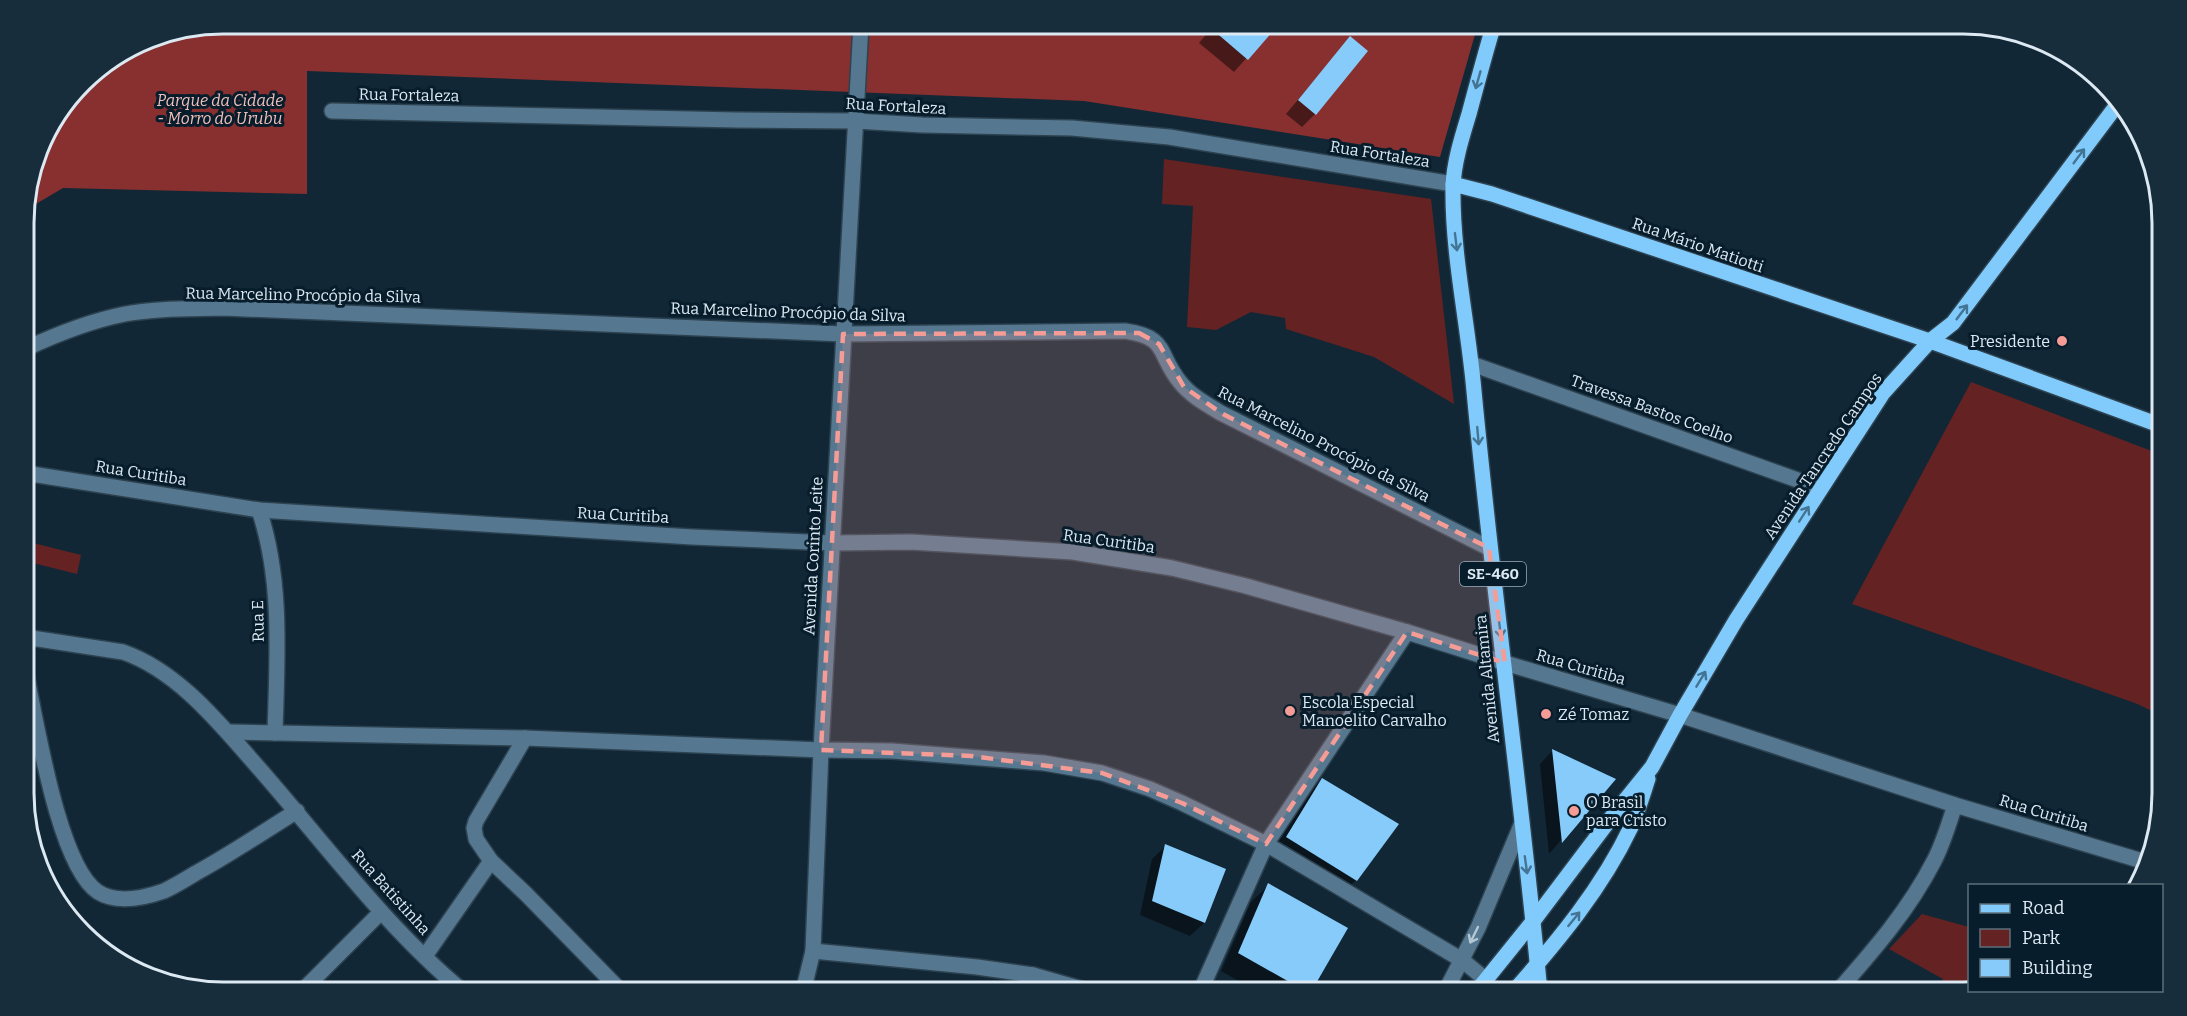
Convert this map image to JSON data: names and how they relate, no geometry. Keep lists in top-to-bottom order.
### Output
{
  "streets": {
    "main road": [
      "Rua Mário Matiotti",
      "Avenida Tancredo Campos",
      "SE-460",
      "Avenida Altamira"
    ],
    "street": [
      "Rua Fortaleza",
      "Rua Marcelino Procópio da Silva",
      "Travessa Bastos Coelho",
      "Rua Curitiba",
      "Avenida Corinto Leite",
      "Rua E",
      "Rua Batistinha"
    ]
  },
  "crossings": [
    ["Rua Fortaleza", "Rua Mário Matiotti"],
    ["Rua Fortaleza", "Avenida Corinto Leite"],
    ["Rua Fortaleza", "SE-460"],
    ["Rua Fortaleza", "Avenida Altamira"],
    ["Rua Mário Matiotti", "Avenida Tancredo Campos"],
    ["Rua Mário Matiotti", "SE-460"],
    ["Rua Mário Matiotti", "Avenida Altamira"],
    ["Rua Marcelino Procópio da Silva", "Avenida Corinto Leite"],
    ["Rua Marcelino Procópio da Silva", "Avenida Altamira"],
    ["Travessa Bastos Coelho", "Avenida Tancredo Campos"],
    ["Travessa Bastos Coelho", "Avenida Altamira"],
    ["Avenida Tancredo Campos", "Rua Curitiba"],
    ["Avenida Tancredo Campos", "Avenida Altamira"],
    ["Rua Curitiba", "Avenida Corinto Leite"],
    ["Rua Curitiba", "Rua E"],
    ["Rua Curitiba", "Avenida Altamira"],
    ["SE-460", "Avenida Altamira"]
  ],
  "one_way": ["Avenida Tancredo Campos", "Avenida Altamira"],
  "parks": ["Parque da Cidade - Morro do Urubu"],
  "places": [
    "Presidente",
    "Escola Especial Manoelito Carvalho",
    "Zé Tomaz",
    "O Brasil para Cristo"
  ],
  "legend": ["Road", "Park", "Building"]
}
